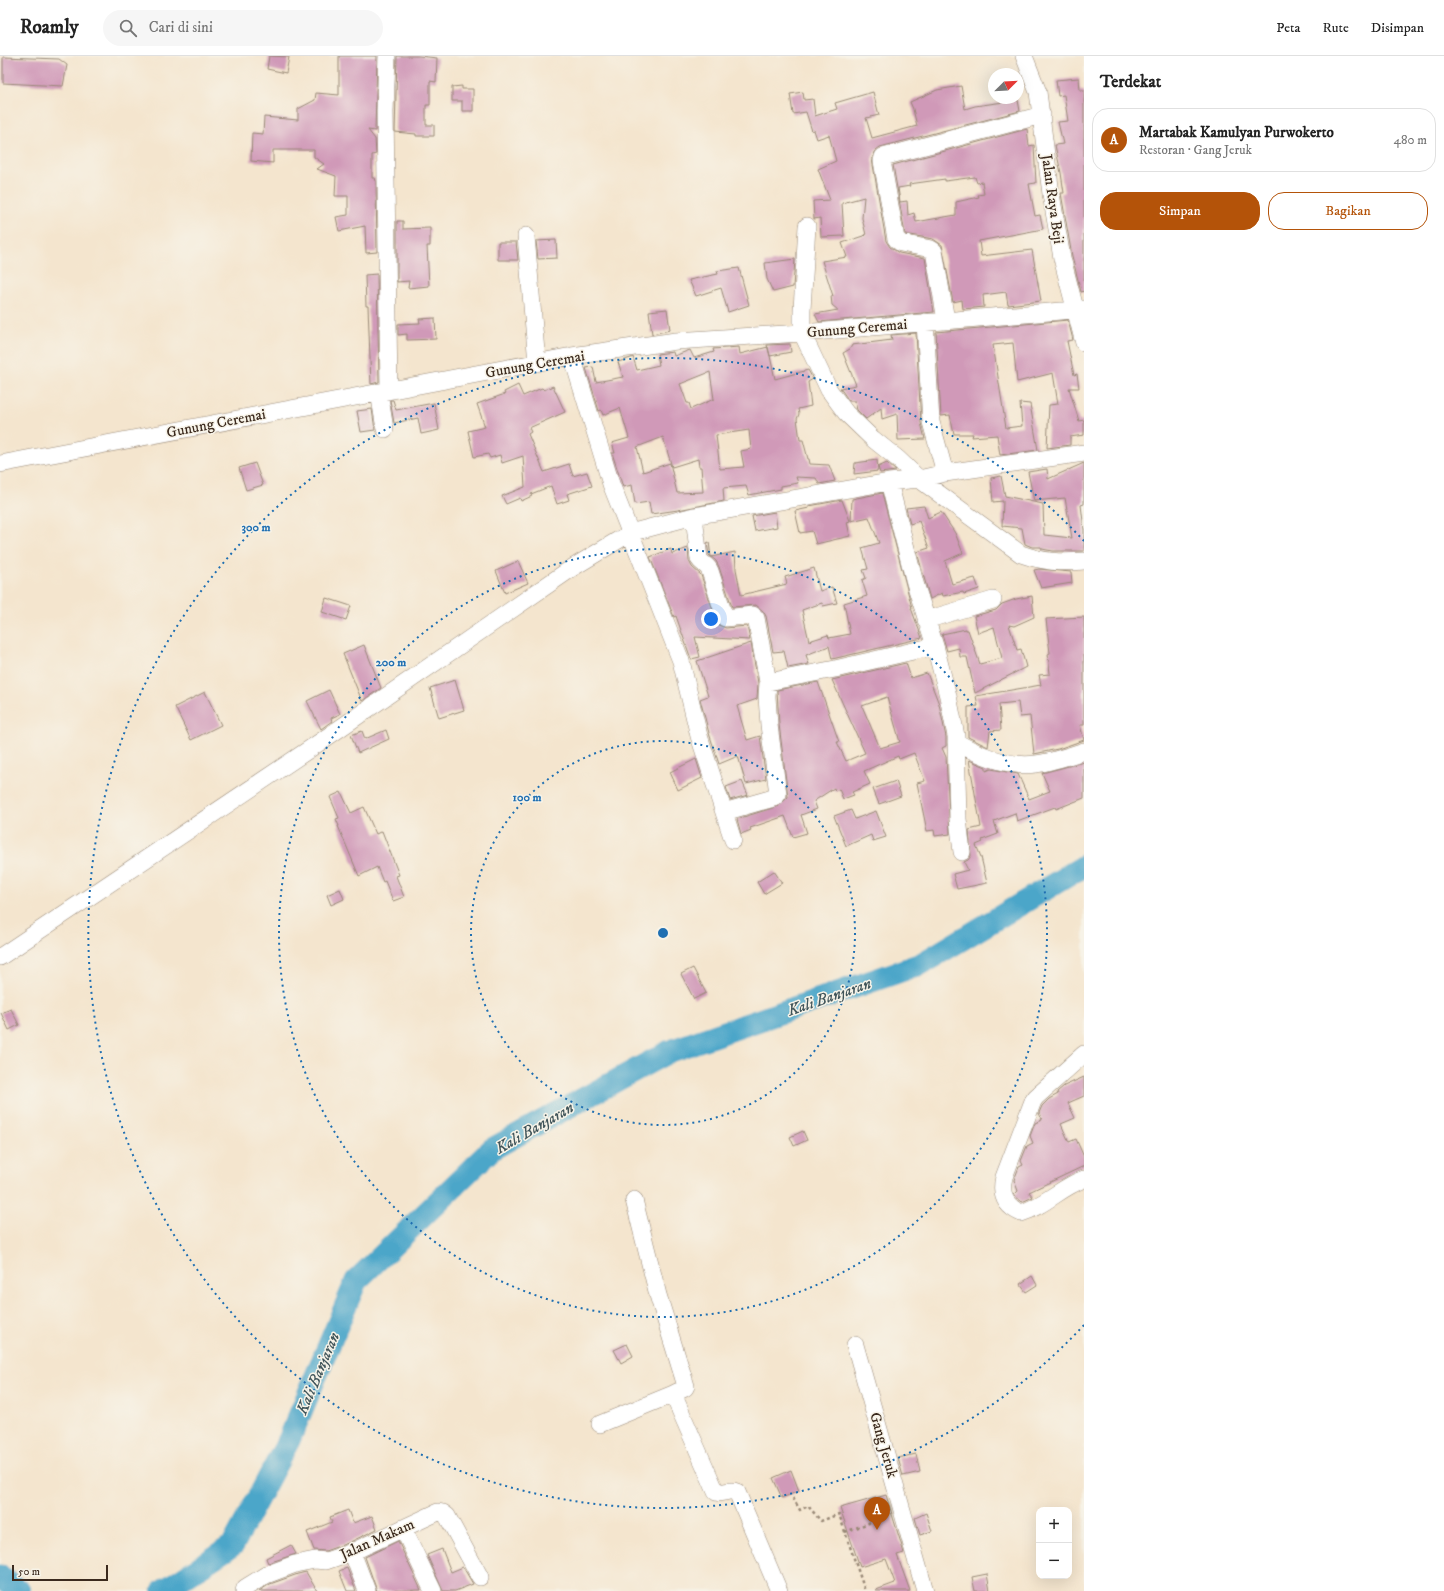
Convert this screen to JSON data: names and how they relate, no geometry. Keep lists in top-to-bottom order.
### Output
{
  "streets": {
    "street": [
      "Jalan Raya Beji",
      "Gunung Ceremai",
      "Gang Jeruk",
      "Jalan Makam"
    ]
  },
  "crossings": [
    ["Jalan Raya Beji", "Gunung Ceremai"]
  ],
  "water": ["Kali Banjaran"],
  "scale_bar": "50 m",
  "north": "top right",
  "page": {
    "header": "Roamly",
    "search": "Cari di sini",
    "nav": ["Peta", "Rute", "Disimpan"],
    "heading": "Terdekat",
    "list": [
      {
        "mark": "A",
        "name": "Martabak Kamulyan Purwokerto",
        "note": "Restoran · Gang Jeruk",
        "value": "480 m"
      }
    ],
    "buttons": ["Simpan", "Bagikan"],
    "pins": "A",
    "map_buttons": ["+", "−"],
    "scale": "50 m"
  },
  "rings": ["300 m", "200 m", "100 m"]
}
